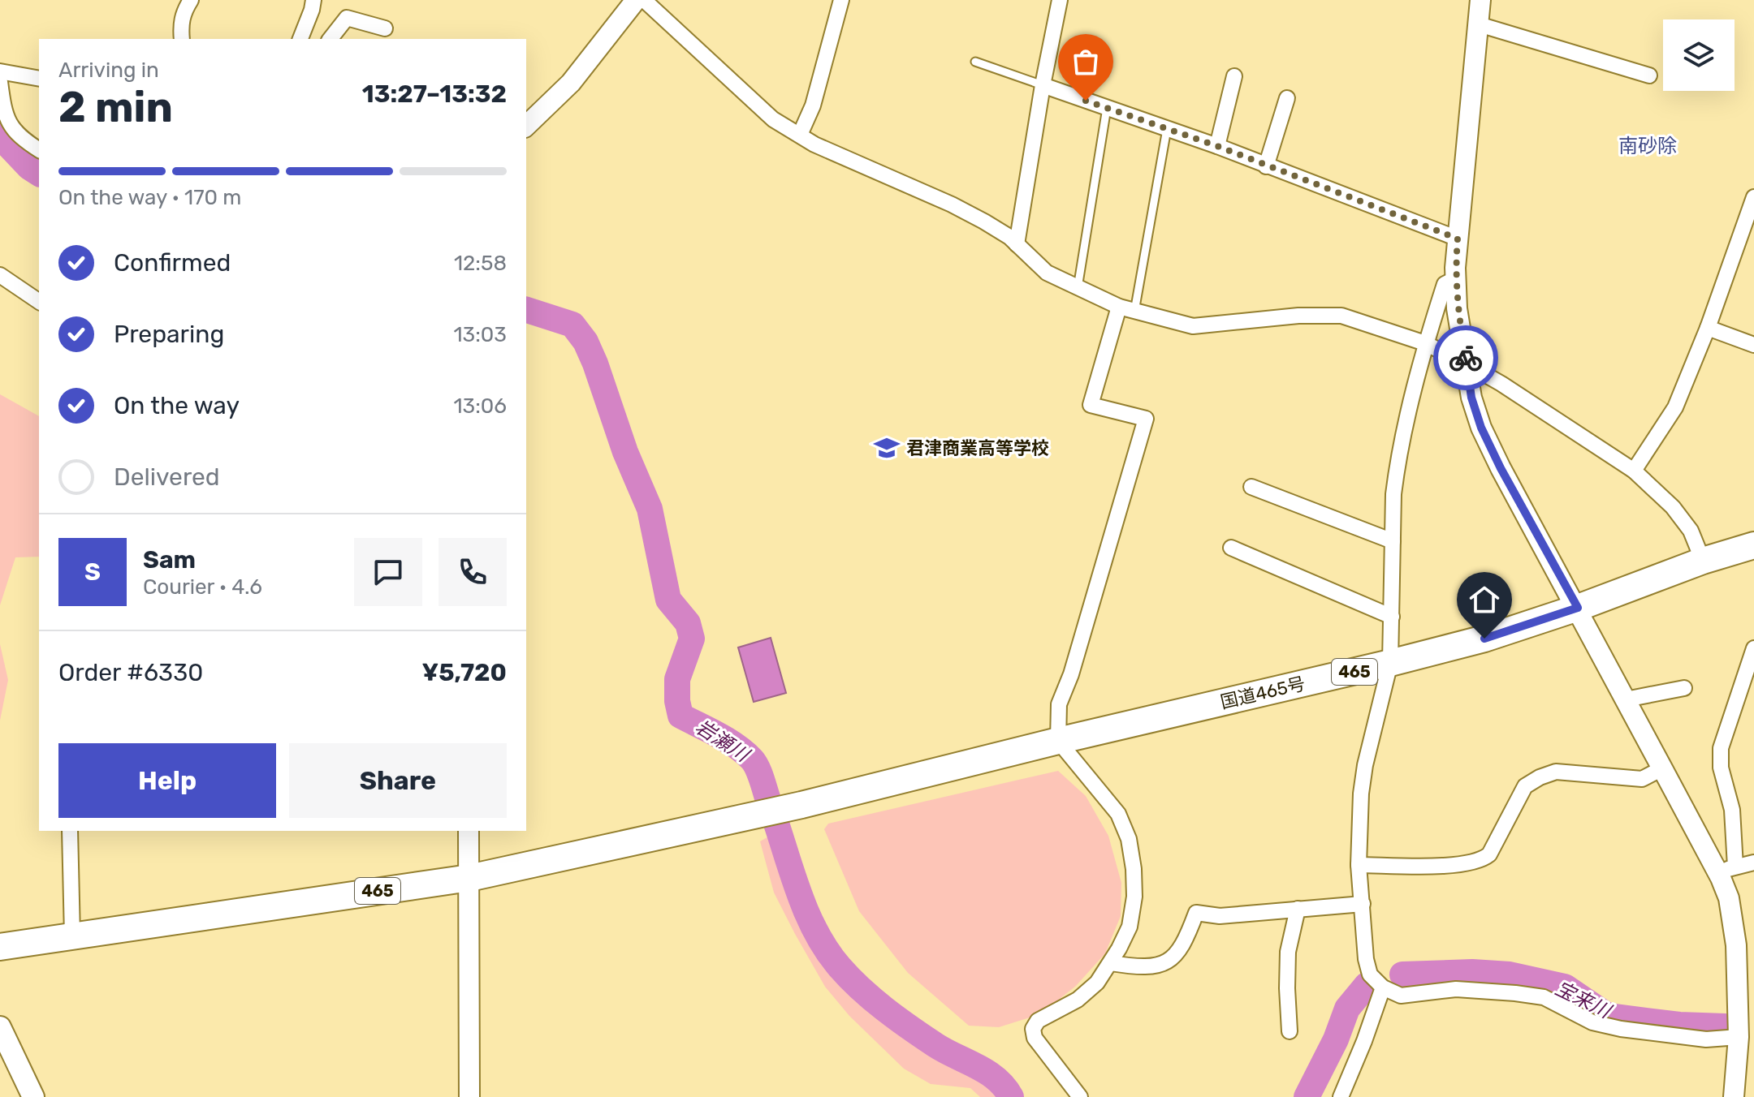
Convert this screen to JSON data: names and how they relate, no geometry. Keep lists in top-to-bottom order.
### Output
{
  "streets": {
    "highway": ["465", "国道465号"]
  },
  "crossings": [
    ["465", "国道465号"]
  ],
  "districts": ["南砂除"],
  "water": ["岩瀬川", "宝来川"],
  "places": {
    "school or university": ["君津商業高等学校"]
  },
  "page": {
    "heading": ["2 min", "Arriving in", "13:27–13:32"],
    "panel": [
      "Sam",
      "Courier · 4.6",
      "Order #6330",
      "¥5,720"
    ],
    "bar": "On the way · 170 m",
    "list": [
      ["Confirmed", "12:58"],
      ["Preparing", "13:03"],
      ["On the way", "13:06"],
      "Delivered"
    ],
    "round": "S",
    "buttons": ["Help", "Share"]
  }
}
